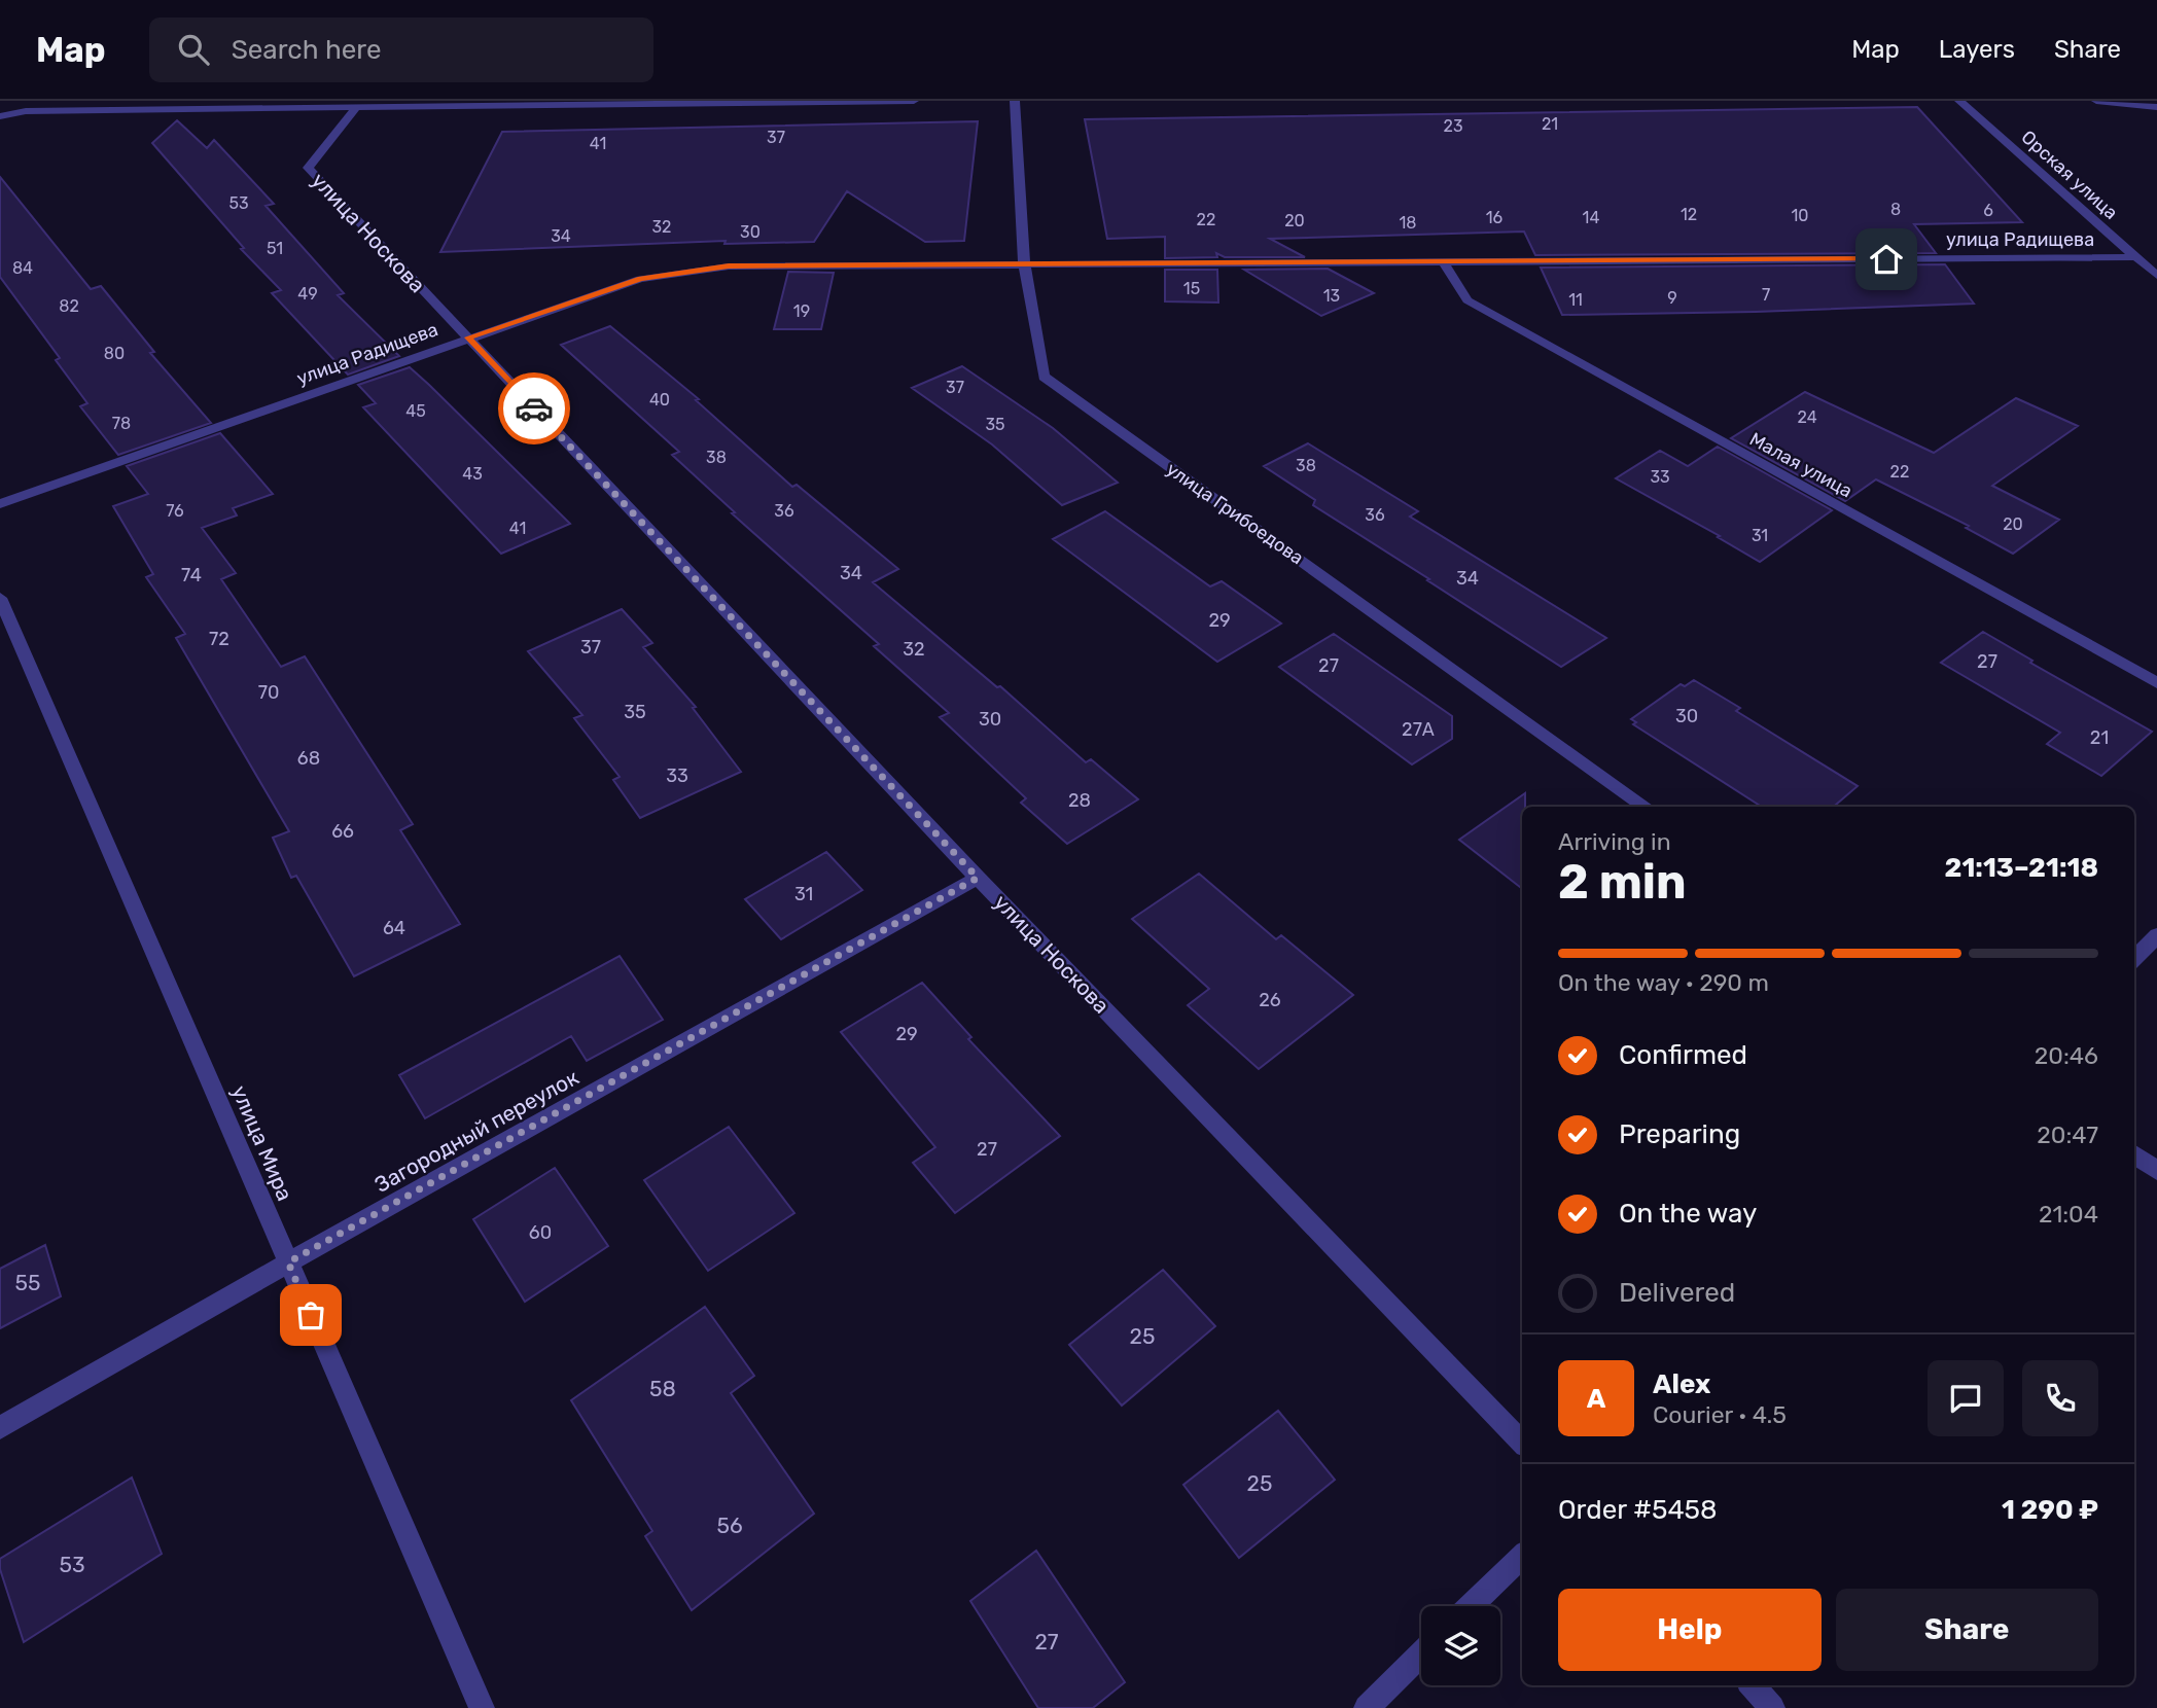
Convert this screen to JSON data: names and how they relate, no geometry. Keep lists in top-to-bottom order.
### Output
{
  "streets": {
    "street": [
      "Орская улица",
      "улица Носкова",
      "улица Радищева",
      "Малая улица",
      "улица Грибоедова",
      "Загородный переулок",
      "улица Мира"
    ]
  },
  "crossings": [
    ["Орская улица", "улица Радищева"],
    ["улица Носкова", "улица Радищева"],
    ["улица Носкова", "Загородный переулок"],
    ["улица Радищева", "Малая улица"],
    ["улица Радищева", "улица Грибоедова"],
    ["Загородный переулок", "улица Мира"]
  ],
  "house_numbers": [
    "21",
    "23",
    "37",
    "41",
    "53",
    "8",
    "6",
    "12",
    "10",
    "16",
    "14",
    "22",
    "20",
    "18",
    "32",
    "30",
    "34",
    "51",
    "84",
    "15",
    "49",
    "7",
    "13",
    "9",
    "11",
    "82",
    "19",
    "80",
    "37",
    "40",
    "45",
    "24",
    "78",
    "35",
    "38",
    "38",
    "22",
    "43",
    "33",
    "76",
    "36",
    "36",
    "20",
    "41",
    "31",
    "34",
    "74",
    "34",
    "29",
    "72",
    "37",
    "32",
    "27",
    "27",
    "70",
    "35",
    "30",
    "30",
    "27А",
    "21",
    "68",
    "33",
    "28",
    "66",
    "31",
    "64",
    "26",
    "29",
    "27",
    "60",
    "55",
    "25",
    "58",
    "25",
    "56",
    "53",
    "27"
  ],
  "page": {
    "header": "Map",
    "search": "Search here",
    "nav": ["Map", "Layers", "Share"],
    "heading": ["2 min", "Arriving in", "21:13–21:18"],
    "panel": [
      "Alex",
      "Courier · 4.5",
      "Order #5458",
      "1 290 ₽"
    ],
    "bar": "On the way · 290 m",
    "list": [
      ["Confirmed", "20:46"],
      ["Preparing", "20:47"],
      ["On the way", "21:04"],
      "Delivered"
    ],
    "round": "A",
    "buttons": ["Help", "Share"]
  }
}
